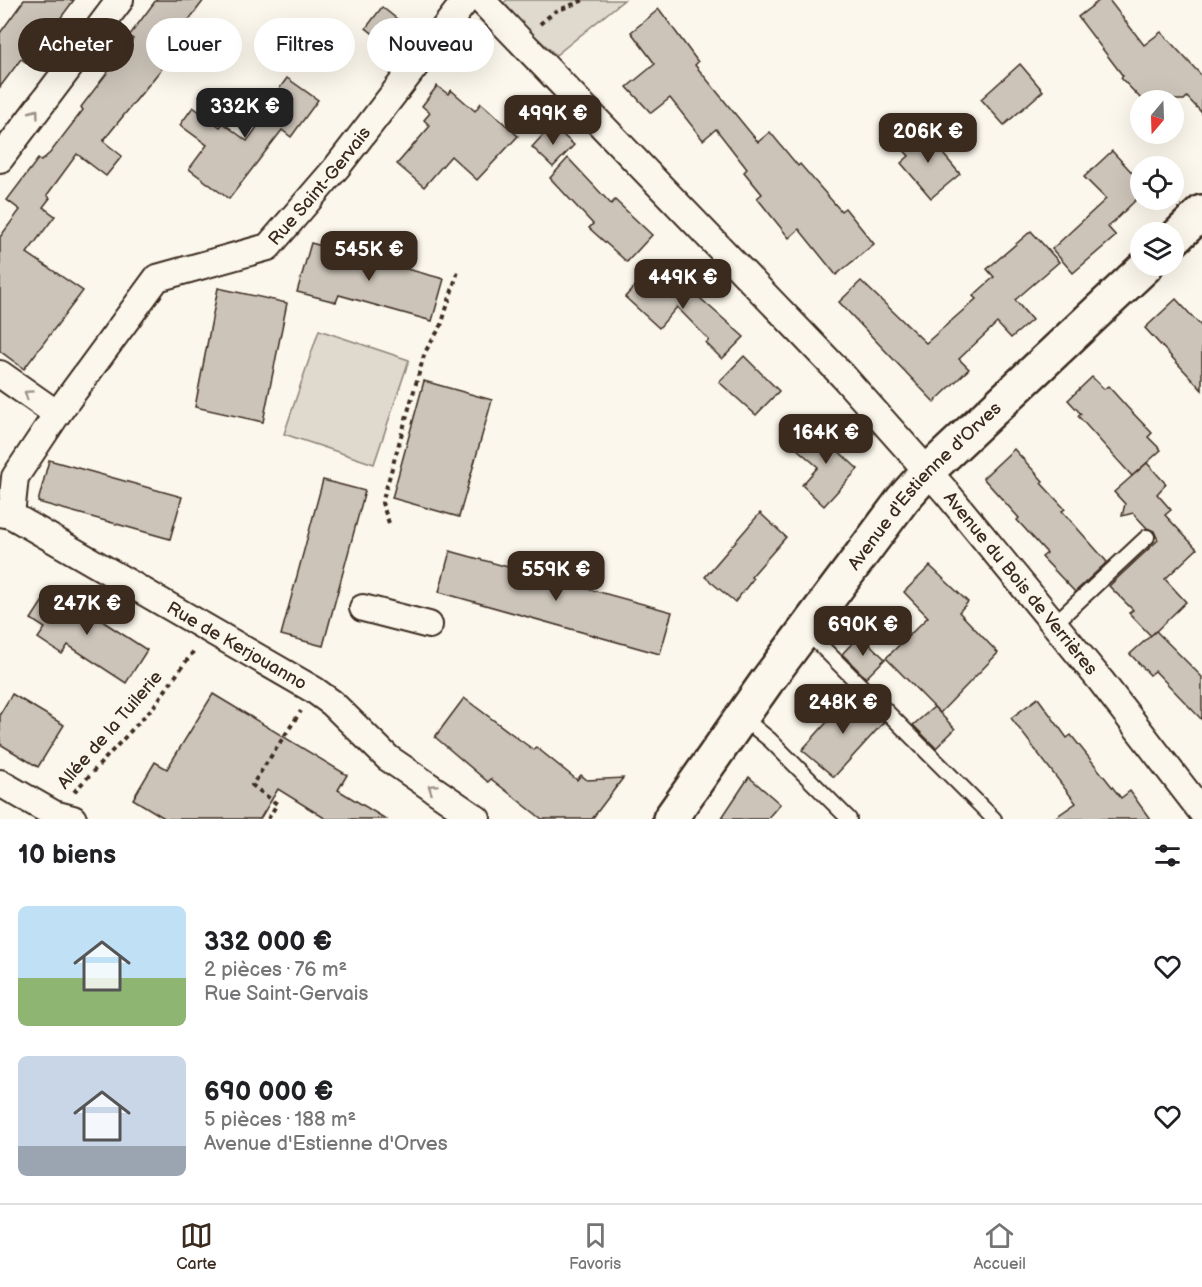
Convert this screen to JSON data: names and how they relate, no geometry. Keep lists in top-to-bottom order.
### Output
{
  "streets": {
    "main road": ["Avenue d'Estienne d'Orves"],
    "street": ["Rue Saint-Gervais", "Avenue du Bois de Verrières", "Rue de Kerjouanno"],
    "path": ["Allée de la Tuilerie"]
  },
  "crossings": [
    ["Rue Saint-Gervais", "Rue de Kerjouanno"],
    ["Avenue d'Estienne d'Orves", "Avenue du Bois de Verrières"],
    ["Rue de Kerjouanno", "Allée de la Tuilerie"]
  ],
  "one_way": ["Rue de Kerjouanno"],
  "north": "bottom",
  "page": {
    "chip": [
      "Acheter",
      "Louer",
      "Filtres",
      "Nouveau"
    ],
    "price": [
      "332K €",
      "499K €",
      "206K €",
      "545K €",
      "449K €",
      "164K €",
      "559K €",
      "247K €",
      "690K €",
      "248K €"
    ],
    "heading": "10 biens",
    "list": [
      {
        "name": "332 000 €",
        "note": "2 pièces · 76 m² · Rue Saint-Gervais"
      },
      {
        "name": "690 000 €",
        "note": "5 pièces · 188 m² · Avenue d'Estienne d'Orves"
      }
    ],
    "tabs": ["Carte", "Favoris", "Accueil"]
  }
}
